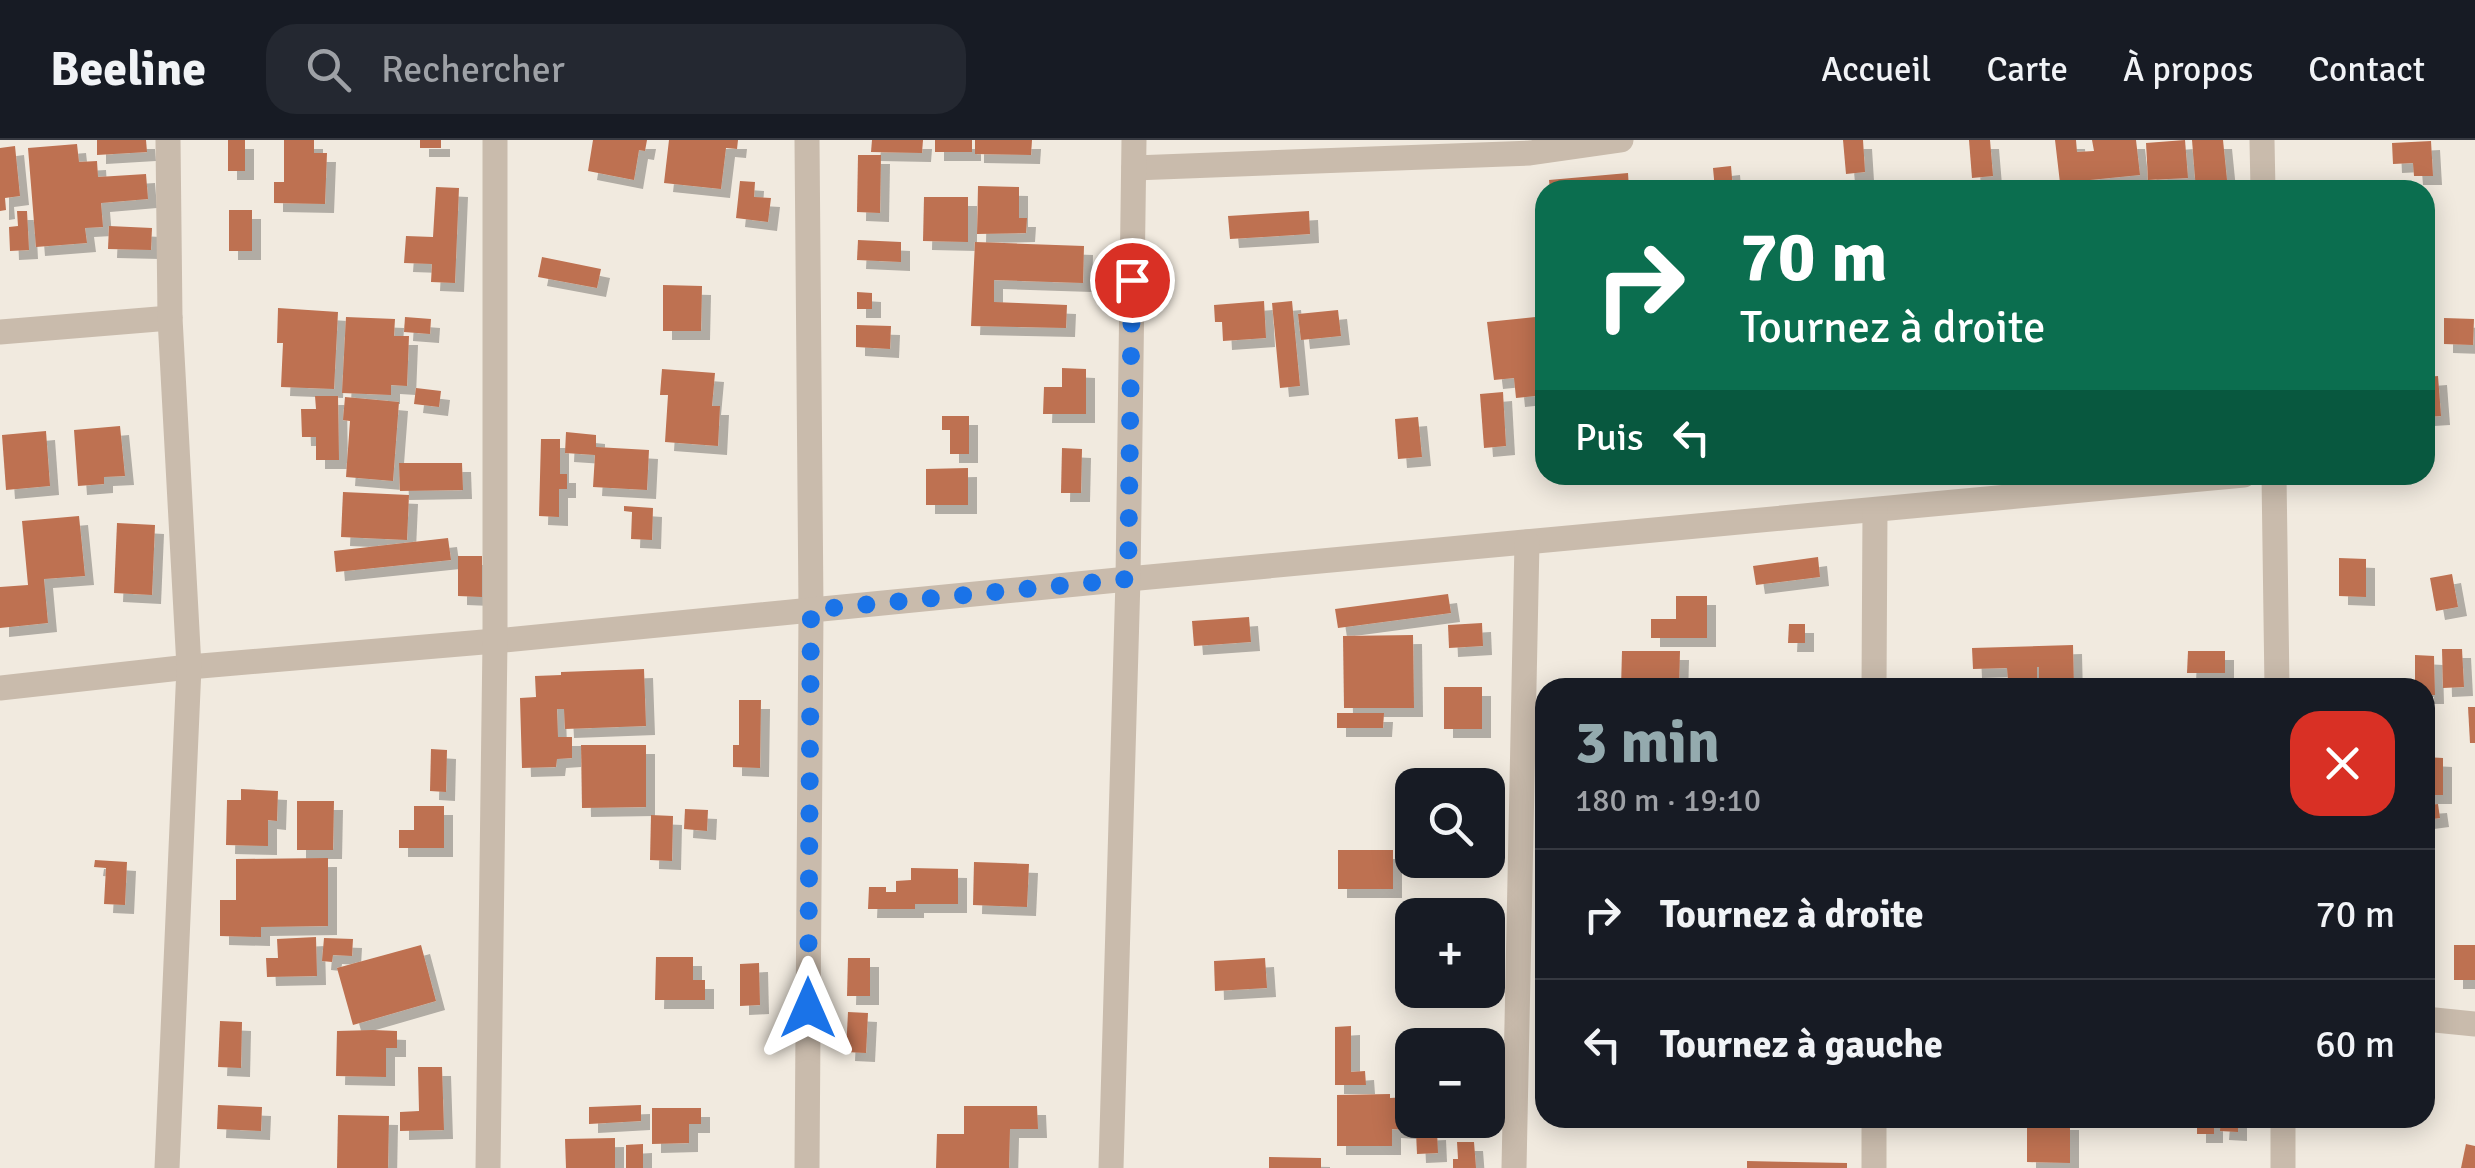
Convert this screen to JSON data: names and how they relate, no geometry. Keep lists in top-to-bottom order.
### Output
{
  "page": {
    "header": "Beeline",
    "search": "Rechercher",
    "nav": [
      "Accueil",
      "Carte",
      "À propos",
      "Contact"
    ],
    "turn": ["70 m", "Tournez à droite"],
    "then": "Puis",
    "heading": ["3 min", "180 m · 19:10"],
    "map_buttons": ["+", "−"],
    "list": [
      {
        "name": "Tournez à droite",
        "value": "70 m"
      },
      {
        "name": "Tournez à gauche",
        "value": "60 m"
      }
    ]
  }
}
